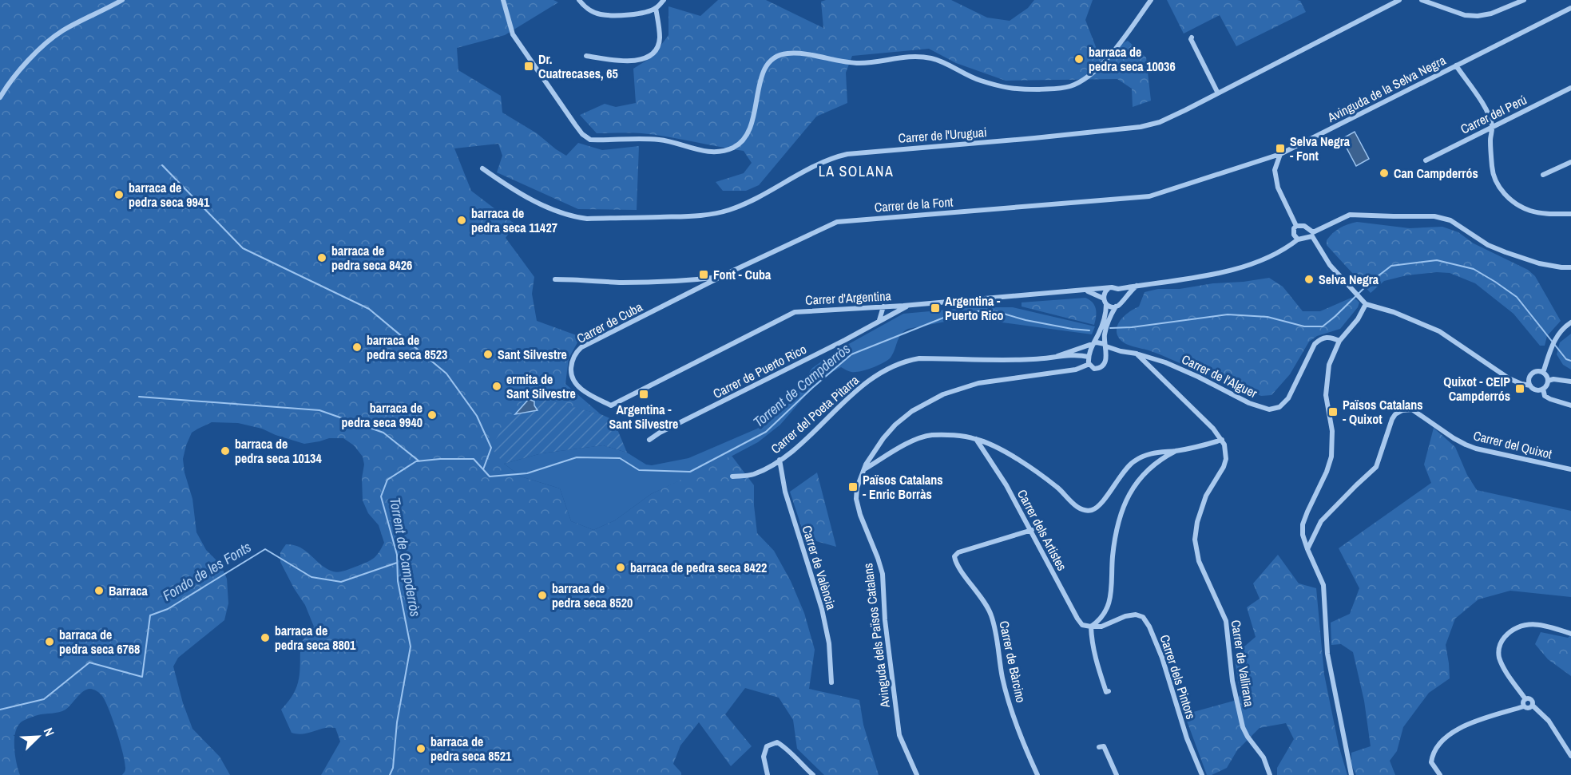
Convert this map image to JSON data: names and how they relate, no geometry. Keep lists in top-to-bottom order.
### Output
{
  "streets": {
    "street": [
      "Avinguda de la Selva Negra",
      "Carrer del Perú",
      "Carrer de l'Uruguai",
      "Carrer de la Font",
      "Carrer d'Argentina",
      "Carrer de Cuba",
      "Carrer de Puerto Rico",
      "Carrer de l'Alguer",
      "Carrer del Poeta Pitarra",
      "Carrer del Quixot",
      "Carrer dels Artistes",
      "Carrer de València",
      "Avinguda dels Països Catalans",
      "Carrer de Bàrcino",
      "Carrer de Vallirana",
      "Carrer dels Pintors"
    ]
  },
  "crossings": [
    ["Avinguda de la Selva Negra", "Carrer de la Font"],
    ["Carrer de la Font", "Carrer de Cuba"],
    ["Carrer d'Argentina", "Carrer de Cuba"],
    ["Carrer d'Argentina", "Carrer de Puerto Rico"],
    ["Carrer del Poeta Pitarra", "Carrer de València"],
    ["Carrer del Poeta Pitarra", "Avinguda dels Països Catalans"],
    ["Carrer dels Artistes", "Carrer de Bàrcino"],
    ["Carrer dels Artistes", "Carrer dels Pintors"]
  ],
  "districts": ["LA SOLANA"],
  "water": ["Torrent de Campderròs", "Fondo de les Fonts"],
  "places": {
    "other": [
      "barraca de pedra seca 10036",
      "Can Campderrós",
      "barraca de pedra seca 9941",
      "barraca de pedra seca 11427",
      "barraca de pedra seca 8426",
      "Selva Negra",
      "barraca de pedra seca 8523",
      "Sant Silvestre",
      "ermita de Sant Silvestre",
      "barraca de pedra seca 9940",
      "barraca de pedra seca 10134",
      "barraca de pedra seca 8422",
      "Barraca",
      "barraca de pedra seca 8520",
      "barraca de pedra seca 8801",
      "barraca de pedra seca 6768",
      "barraca de pedra seca 8521"
    ],
    "transit": [
      "Dr. Cuatrecases, 65",
      "Selva Negra - Font",
      "Font - Cuba",
      "Argentina - Puerto Rico",
      "Quixot - CEIP Campderrós",
      "Argentina - Sant Silvestre",
      "Països Catalans - Quixot",
      "Països Catalans - Enric Borràs"
    ]
  },
  "north": "top right"
}
